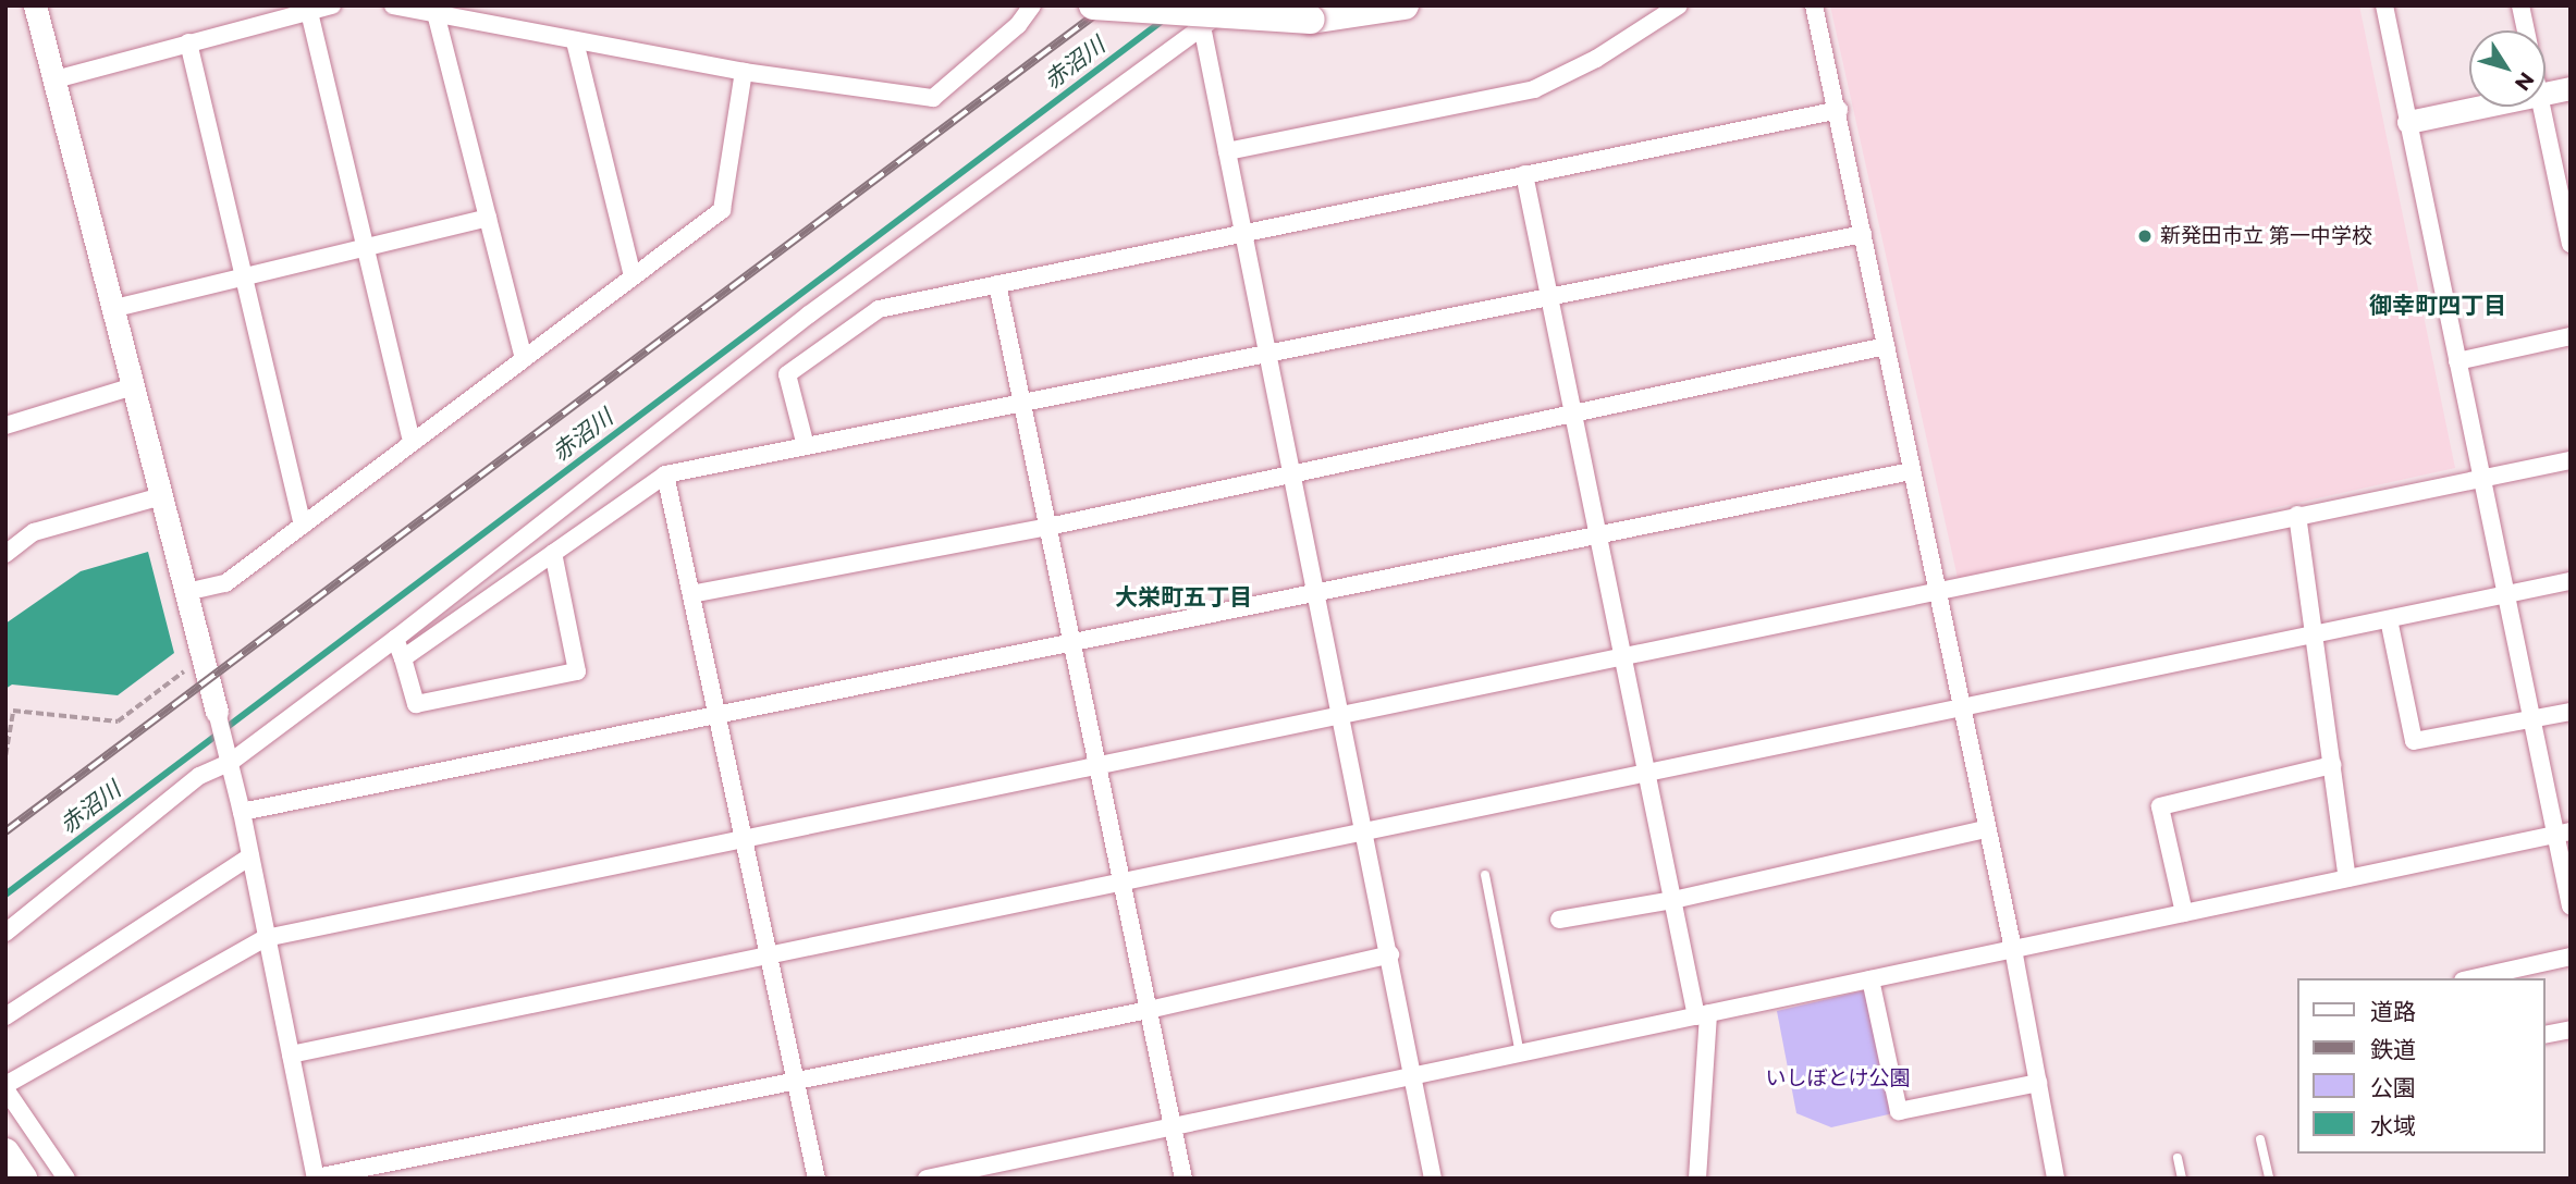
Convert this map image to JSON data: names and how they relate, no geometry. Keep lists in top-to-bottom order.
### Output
{
  "districts": ["御幸町四丁目", "大栄町五丁目"],
  "water": ["赤沼川"],
  "parks": ["いしぼとけ公園"],
  "places": ["新発田市立 第一中学校"],
  "legend": [
    "道路",
    "鉄道",
    "公園",
    "水域"
  ],
  "north": "bottom right"
}
